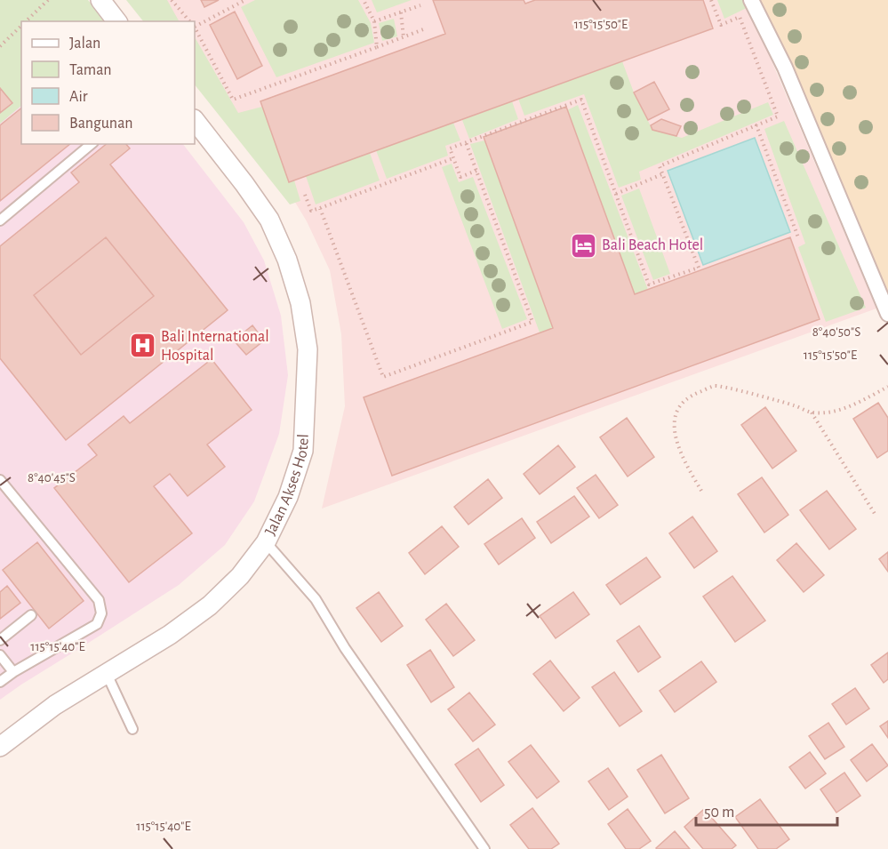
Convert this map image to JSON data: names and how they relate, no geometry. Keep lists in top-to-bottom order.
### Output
{
  "streets": {
    "street": ["Jalan Akses Hotel"]
  },
  "places": {
    "hotel": ["Bali Beach Hotel"],
    "hospital": ["Bali International Hospital"]
  },
  "legend": [
    "Jalan",
    "Taman",
    "Air",
    "Bangunan"
  ],
  "scale_bar": "50 m",
  "coordinates": [
    "115°15'50\"E",
    "8°40'50\"S",
    "8°40'45\"S",
    "115°15'40\"E"
  ]
}
